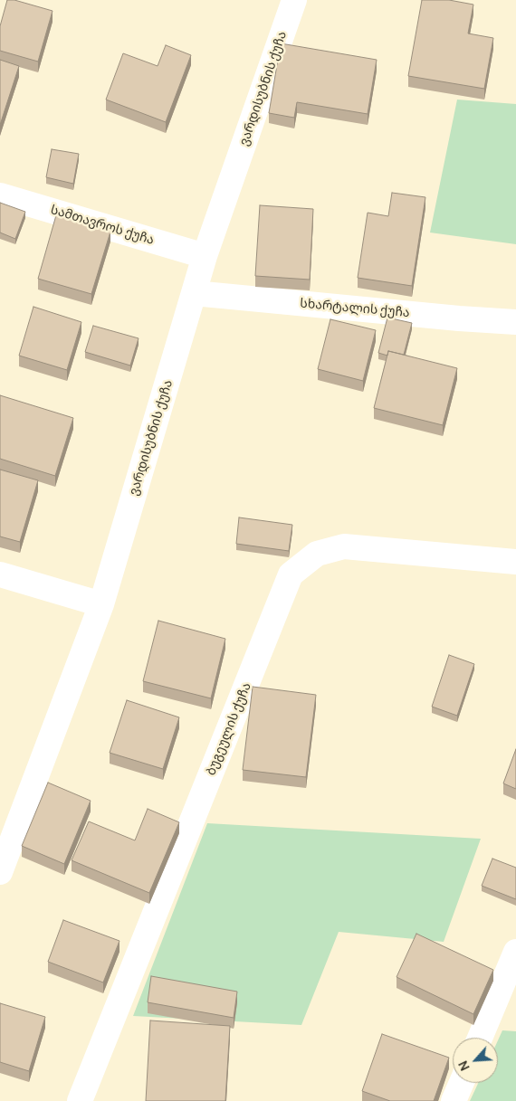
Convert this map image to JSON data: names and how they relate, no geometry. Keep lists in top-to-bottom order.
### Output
{
  "streets": {
    "street": [
      "ვარდისუბნის ქუჩა",
      "სამთავროს ქუჩა",
      "სხარტალის ქუჩა",
      "ბუგეულის ქუჩა"
    ]
  },
  "crossings": [
    ["ვარდისუბნის ქუჩა", "სამთავროს ქუჩა"],
    ["ვარდისუბნის ქუჩა", "სხარტალის ქუჩა"]
  ],
  "north": "bottom left"
}
